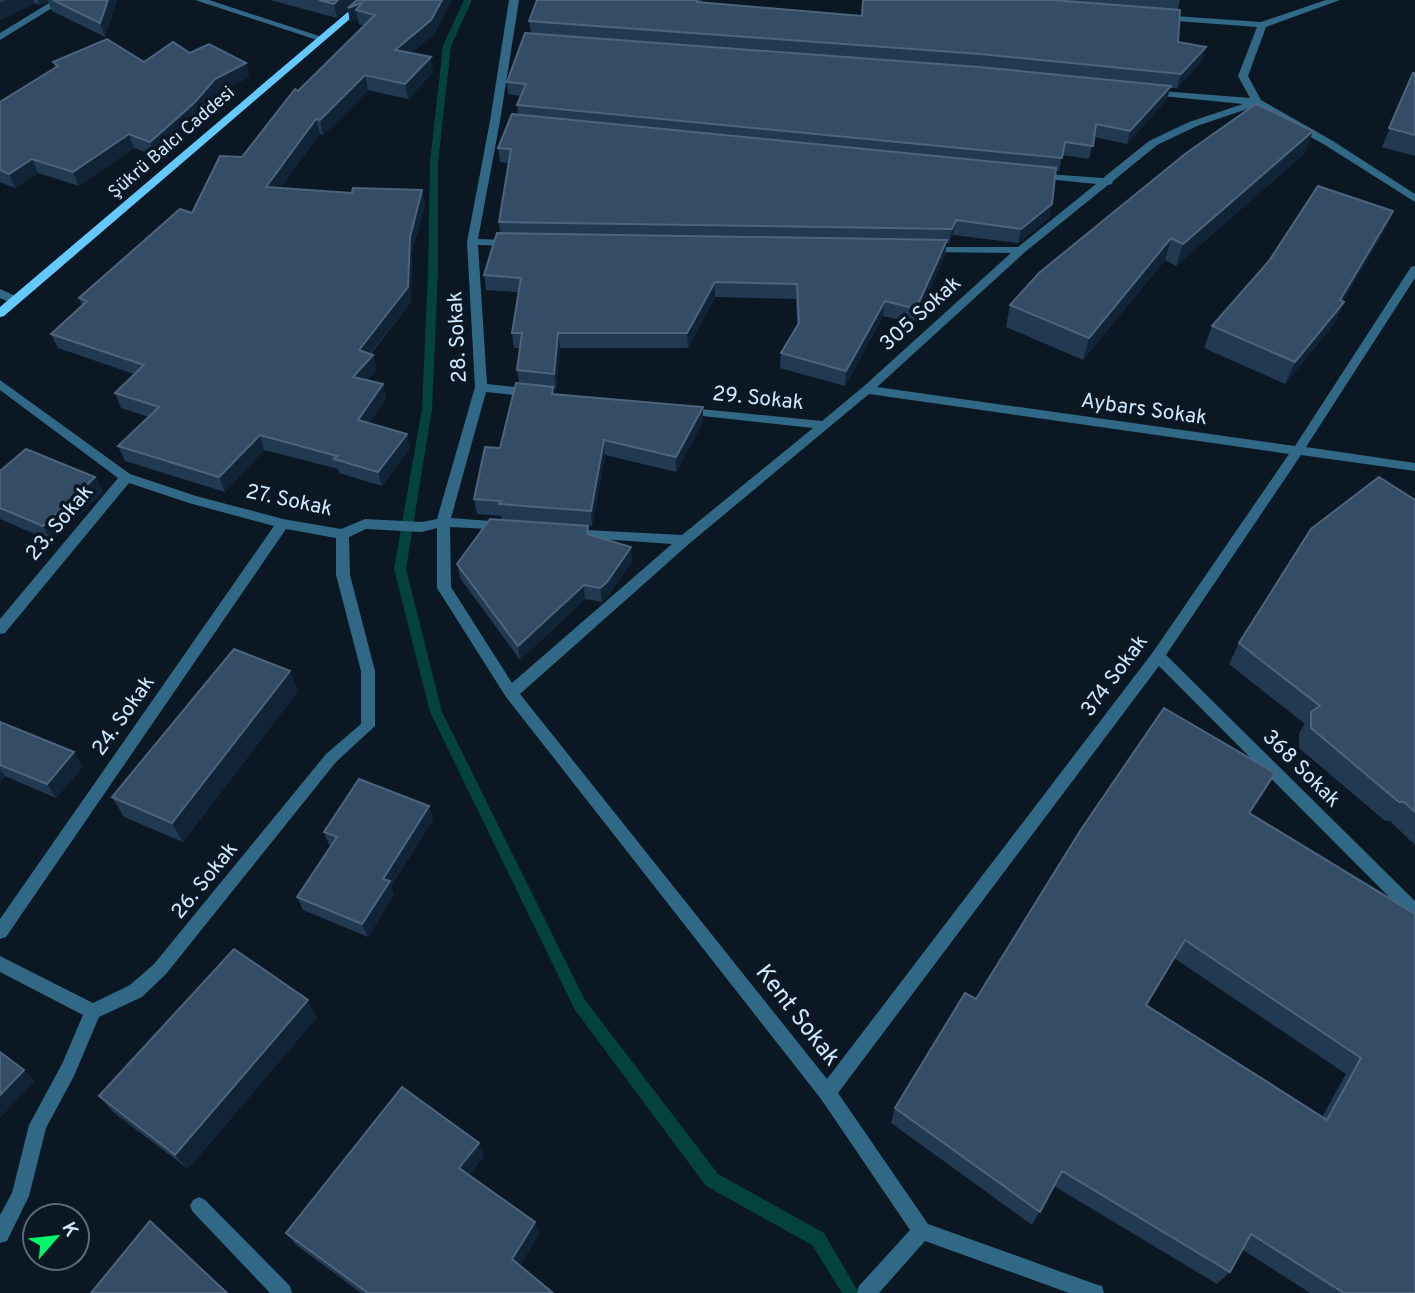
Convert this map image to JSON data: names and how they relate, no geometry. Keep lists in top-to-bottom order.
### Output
{
  "streets": {
    "street": [
      "Şükrü Balcı Caddesi",
      "305 Sokak",
      "28. Sokak",
      "29. Sokak",
      "Aybars Sokak",
      "27. Sokak",
      "23. Sokak",
      "374 Sokak",
      "24. Sokak",
      "368 Sokak",
      "26. Sokak",
      "Kent Sokak"
    ]
  },
  "crossings": [
    ["305 Sokak", "28. Sokak"],
    ["305 Sokak", "29. Sokak"],
    ["305 Sokak", "Aybars Sokak"],
    ["305 Sokak", "Kent Sokak"],
    ["28. Sokak", "27. Sokak"],
    ["28. Sokak", "Kent Sokak"],
    ["Aybars Sokak", "374 Sokak"],
    ["27. Sokak", "23. Sokak"],
    ["27. Sokak", "24. Sokak"],
    ["27. Sokak", "26. Sokak"],
    ["374 Sokak", "368 Sokak"],
    ["374 Sokak", "Kent Sokak"]
  ],
  "north": "top right"
}
